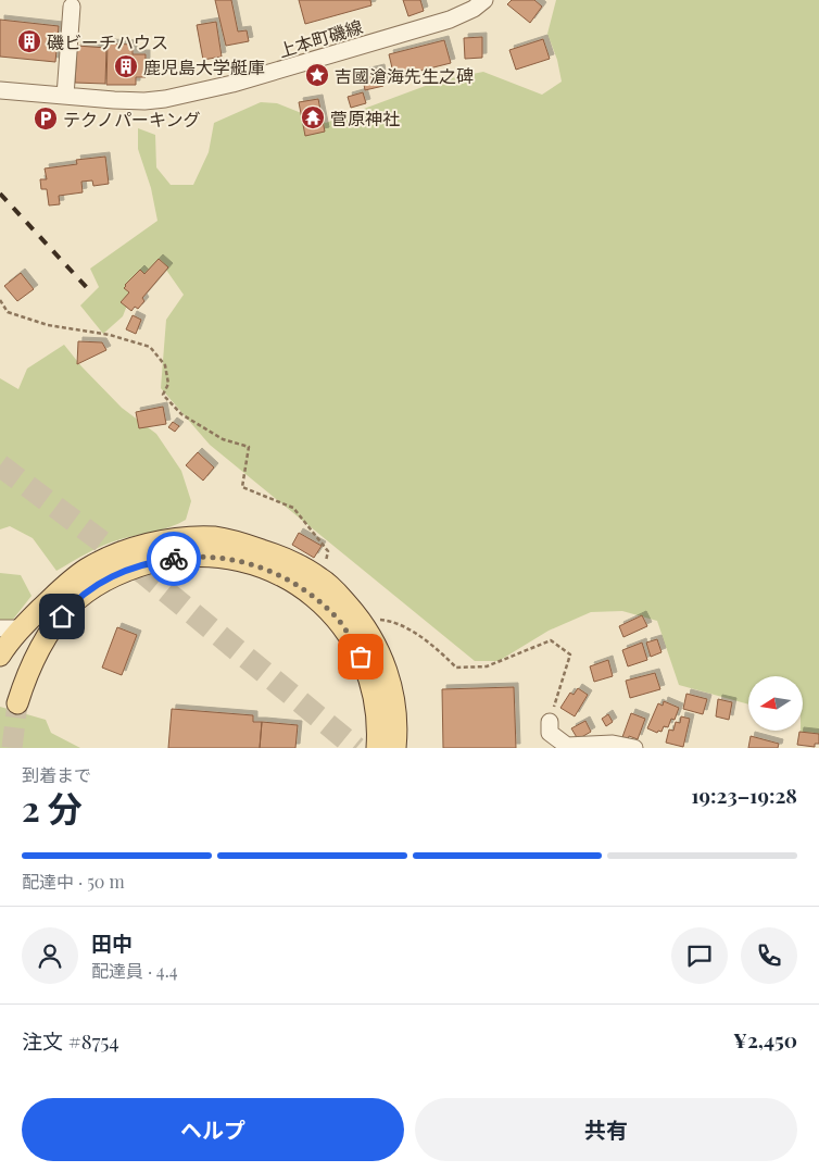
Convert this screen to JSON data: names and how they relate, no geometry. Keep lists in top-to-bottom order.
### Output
{
  "streets": {
    "street": ["上本町磯線"]
  },
  "places": {
    "building": ["磯ビーチハウス", "鹿児島大学艇庫"],
    "place": ["吉國滄海先生之碑"],
    "temple": ["菅原神社"],
    "parking": ["テクノパーキング"]
  },
  "north": "left",
  "page": {
    "heading": ["2 分", "到着まで", "19:23–19:28"],
    "panel": [
      "田中",
      "配達員 · 4.4",
      "注文 #8754",
      "¥2,450"
    ],
    "bar": "配達中 · 50 m",
    "buttons": ["ヘルプ", "共有"]
  }
}
